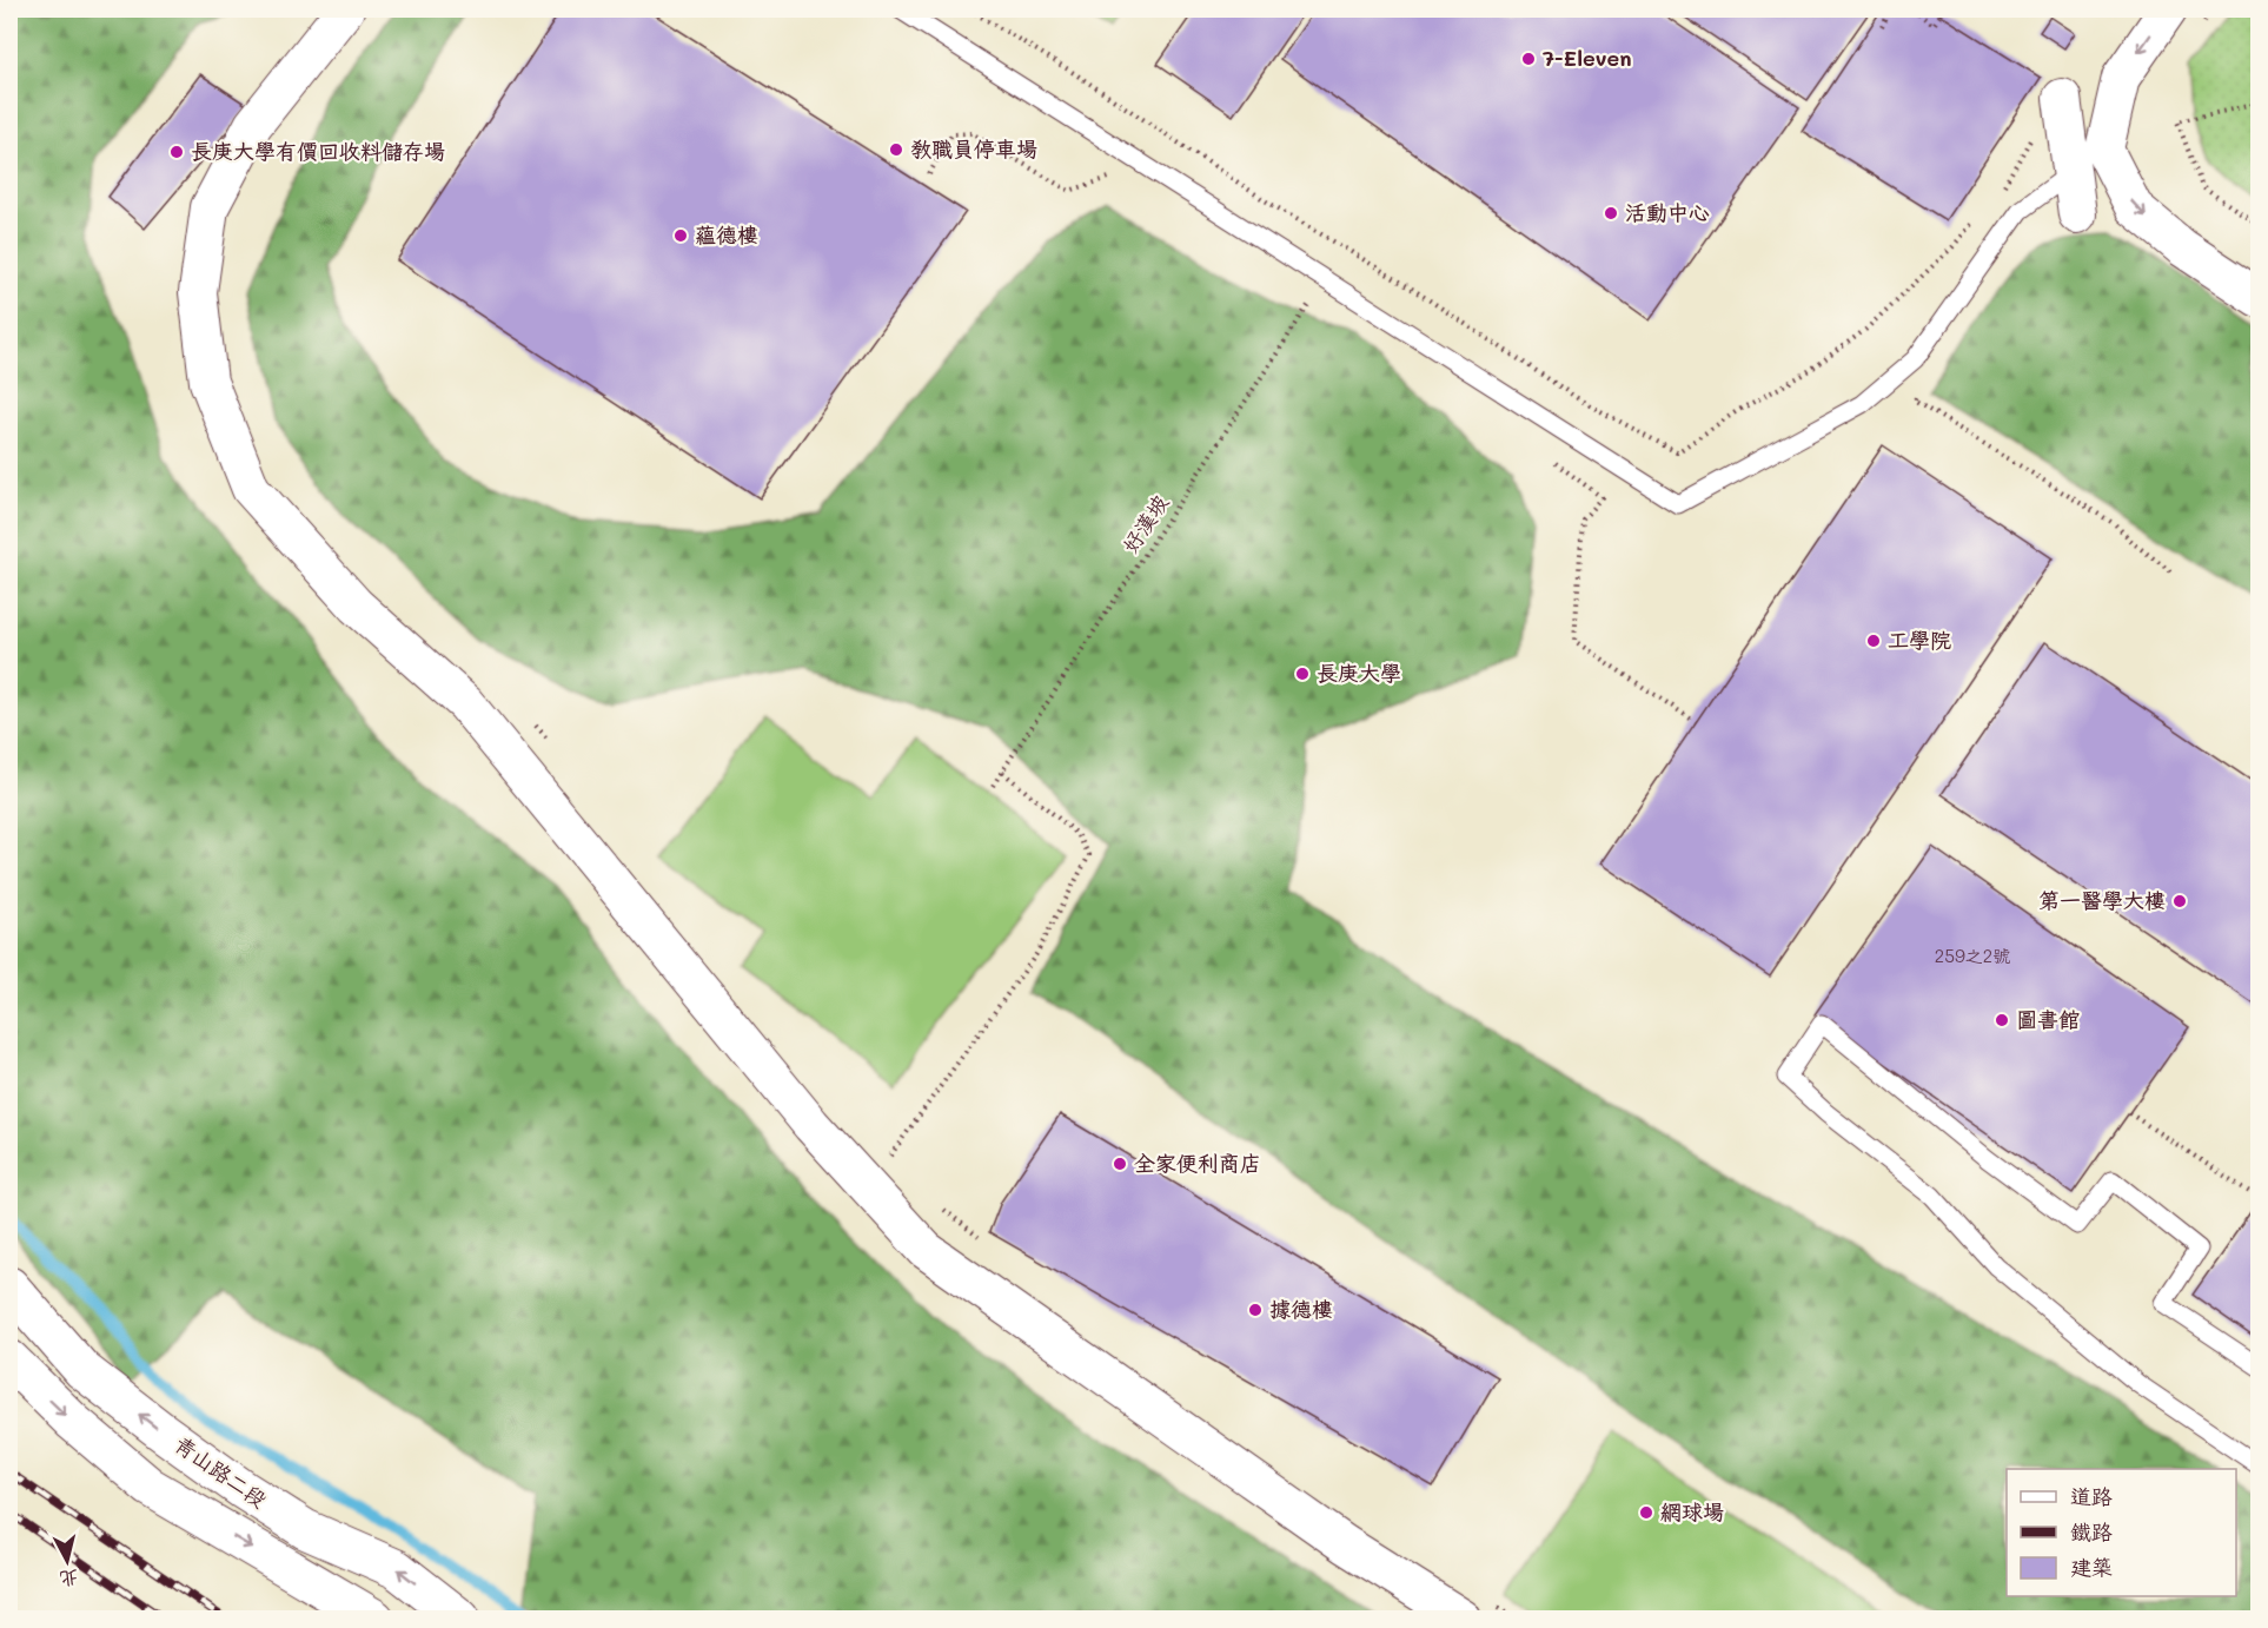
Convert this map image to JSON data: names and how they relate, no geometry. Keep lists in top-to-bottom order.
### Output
{
  "streets": {
    "street": ["青山路二段"],
    "path": ["好漢坡"]
  },
  "places": [
    "7-Eleven",
    "教職員停車場",
    "長庚大學有價回收料儲存場",
    "活動中心",
    "蘊德樓",
    "工學院",
    "長庚大學",
    "第一醫學大樓",
    "圖書館",
    "全家便利商店",
    "據德樓",
    "網球場"
  ],
  "house_numbers": ["259之2號"],
  "legend": ["道路", "鐵路", "建築"],
  "north": "bottom"
}
